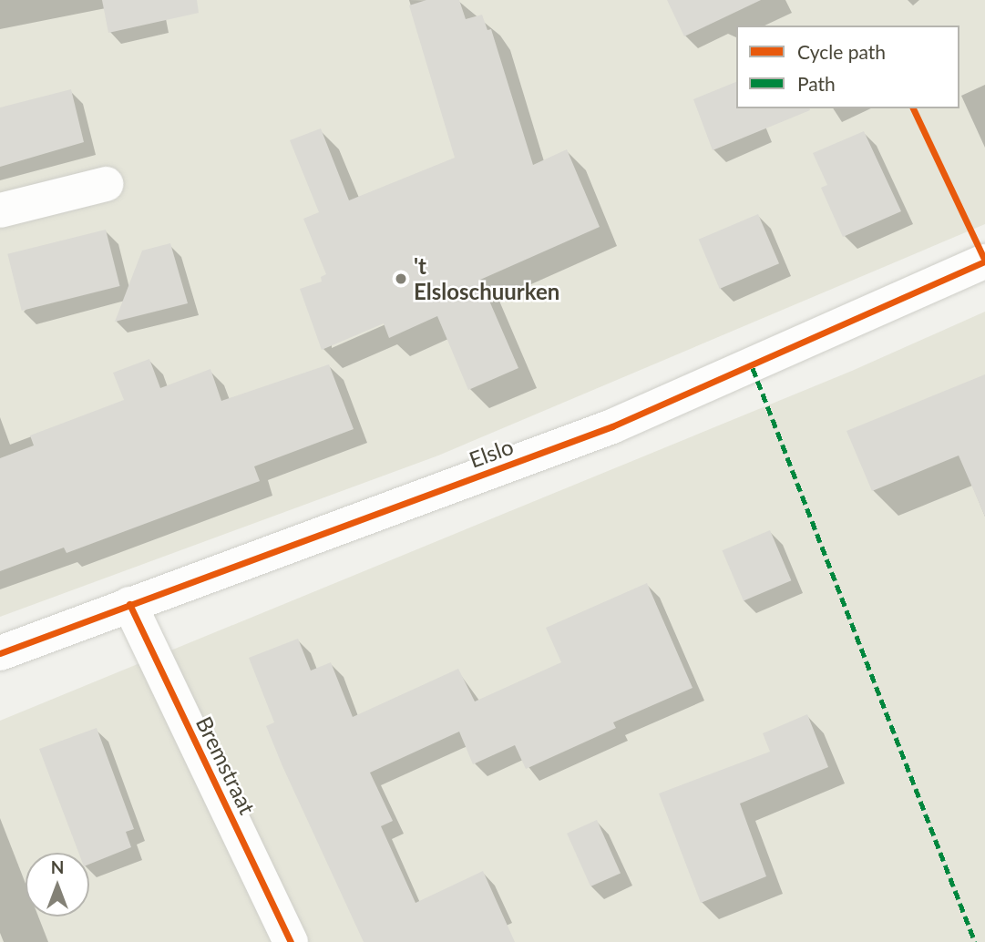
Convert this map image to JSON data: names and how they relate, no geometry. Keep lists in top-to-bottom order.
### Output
{
  "streets": {
    "street": ["Elslo", "Bremstraat"]
  },
  "crossings": [
    ["Elslo", "Bremstraat"]
  ],
  "places": ["'t Elsloschuurken"],
  "legend": ["Cycle path", "Path"],
  "north": "top"
}
